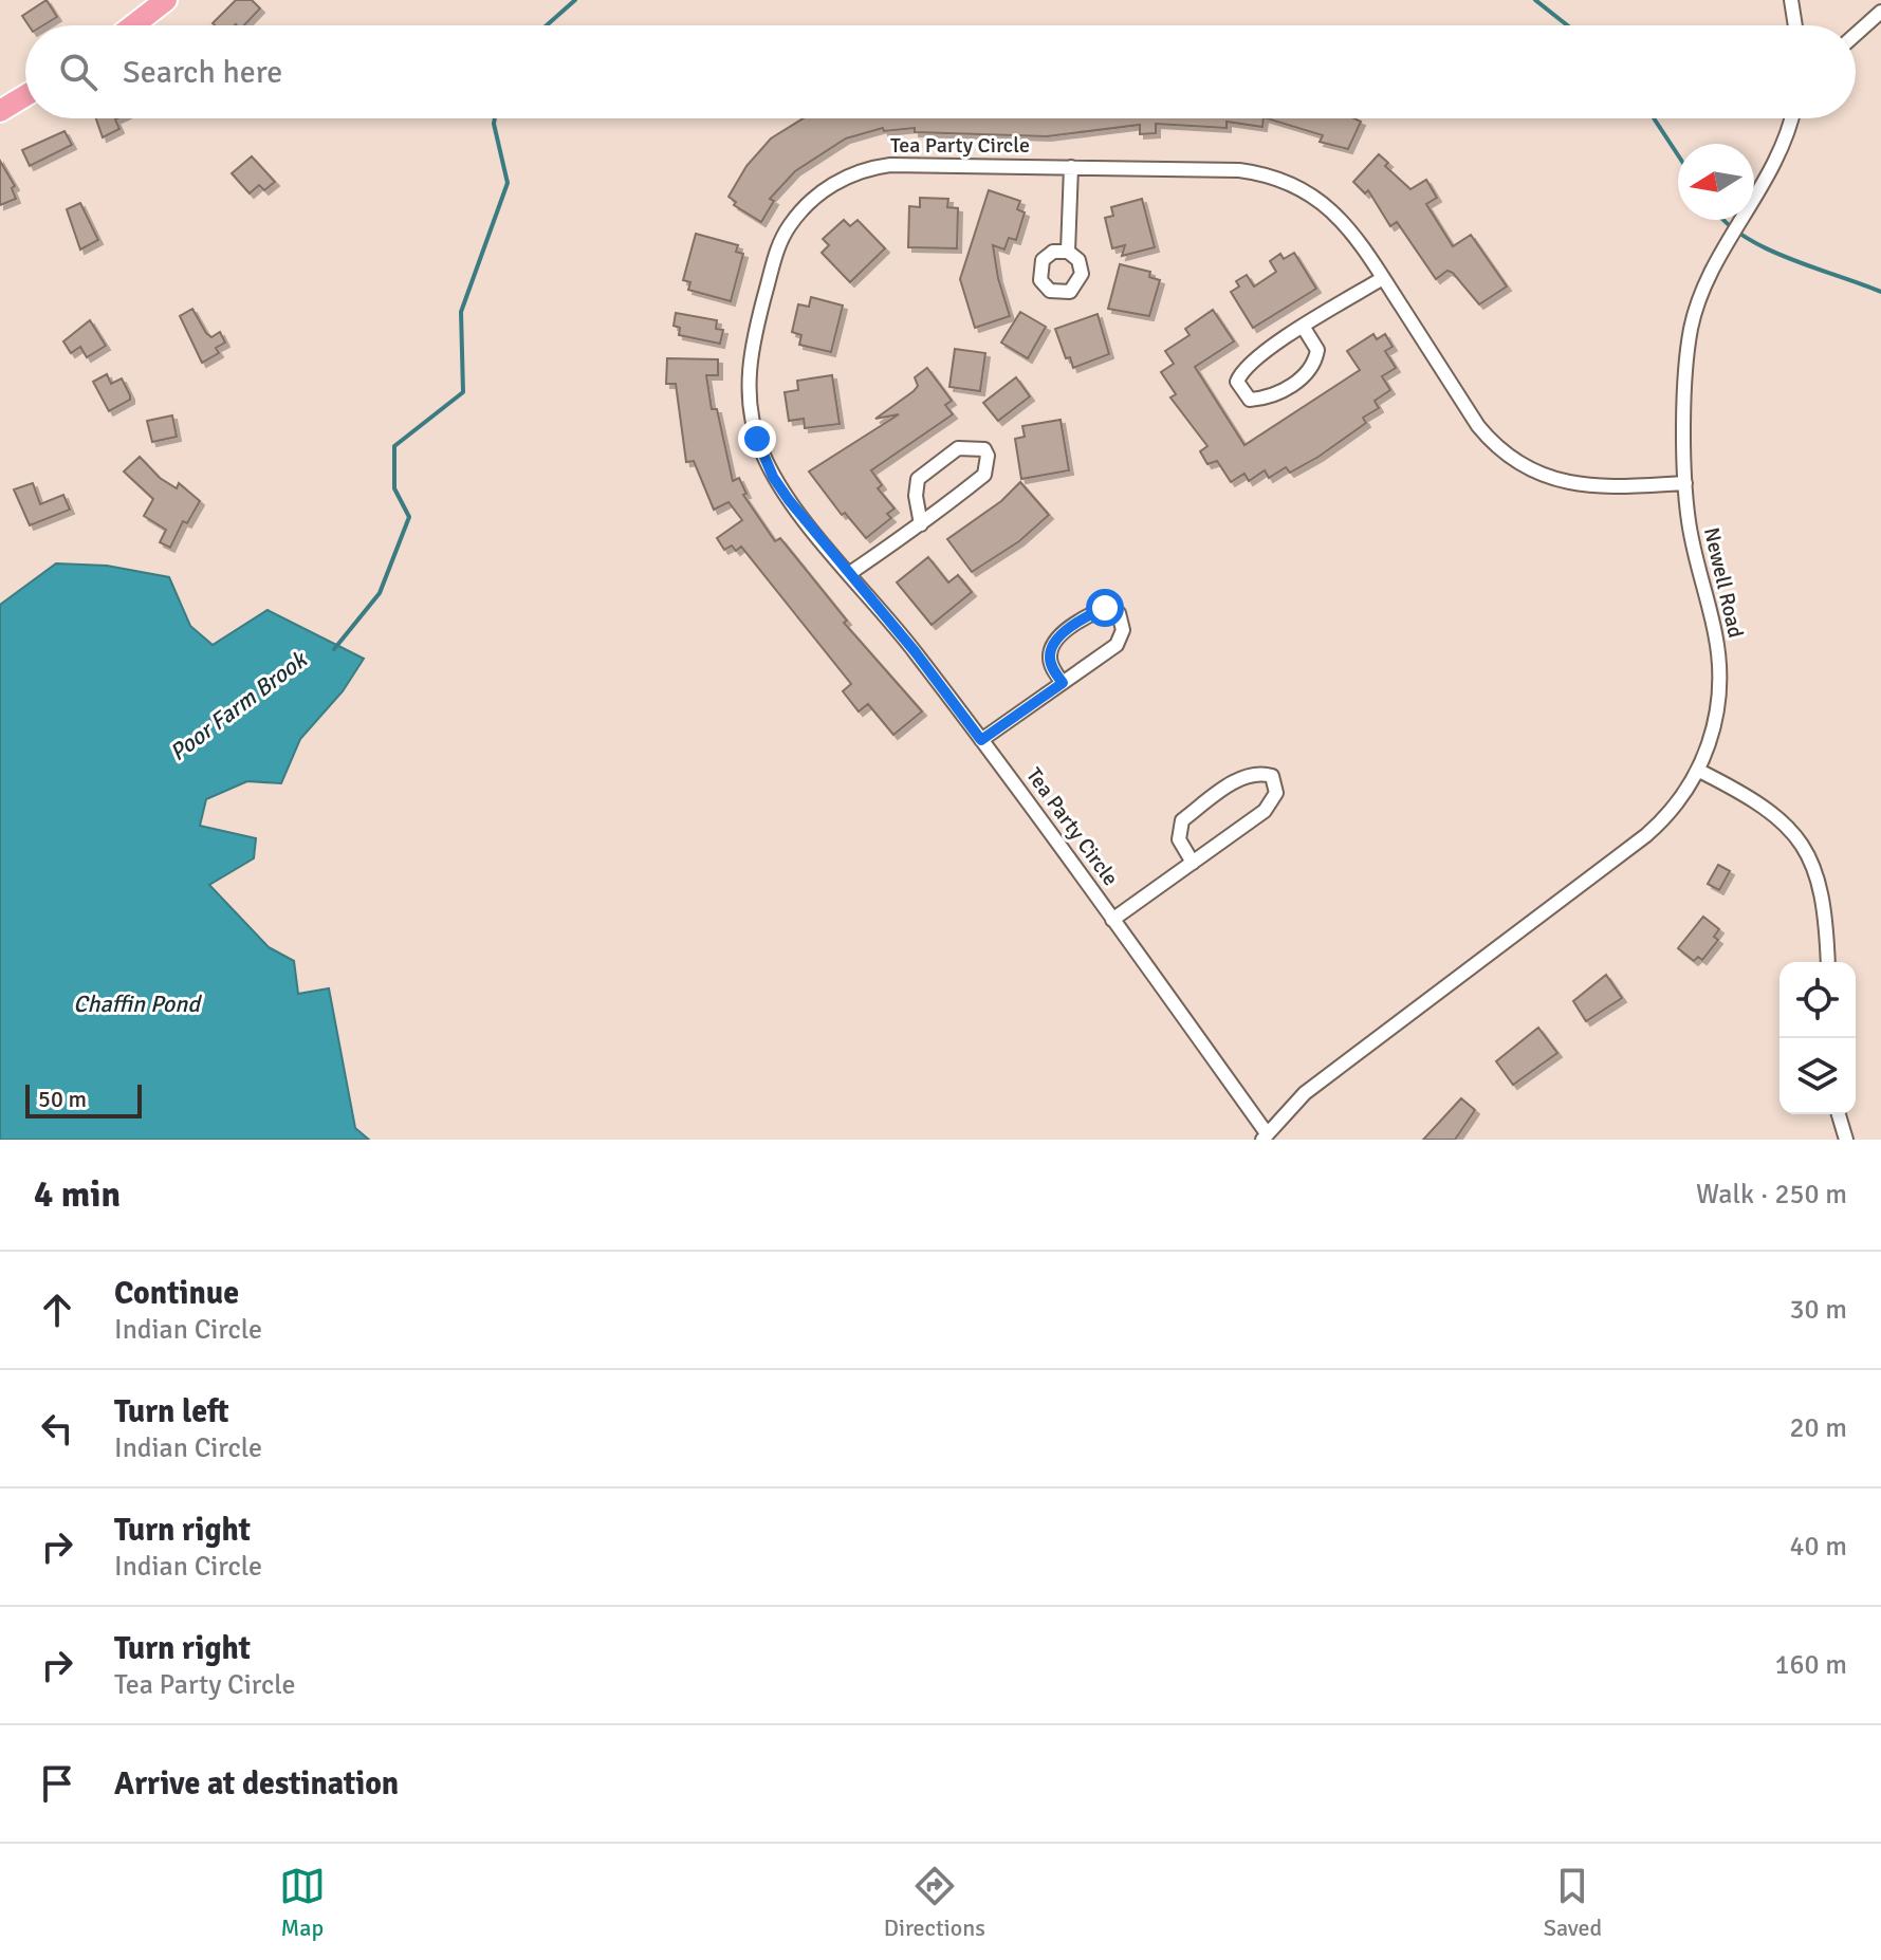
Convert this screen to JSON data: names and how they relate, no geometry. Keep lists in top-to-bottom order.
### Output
{
  "streets": {
    "street": ["Tea Party Circle", "Newell Road"]
  },
  "crossings": [
    ["Tea Party Circle", "Newell Road"]
  ],
  "water": ["Poor Farm Brook", "Chaffin Pond"],
  "scale_bar": "50 m",
  "north": "left",
  "page": {
    "search": "Search here",
    "scale": "50 m",
    "heading": ["4 min", "Walk · 250 m"],
    "list": [
      ["Continue", "Indian Circle", "30 m"],
      ["Turn left", "Indian Circle", "20 m"],
      ["Turn right", "Indian Circle", "40 m"],
      ["Turn right", "Tea Party Circle", "160 m"],
      "Arrive at destination"
    ],
    "nav": ["Map", "Directions", "Saved"]
  }
}
